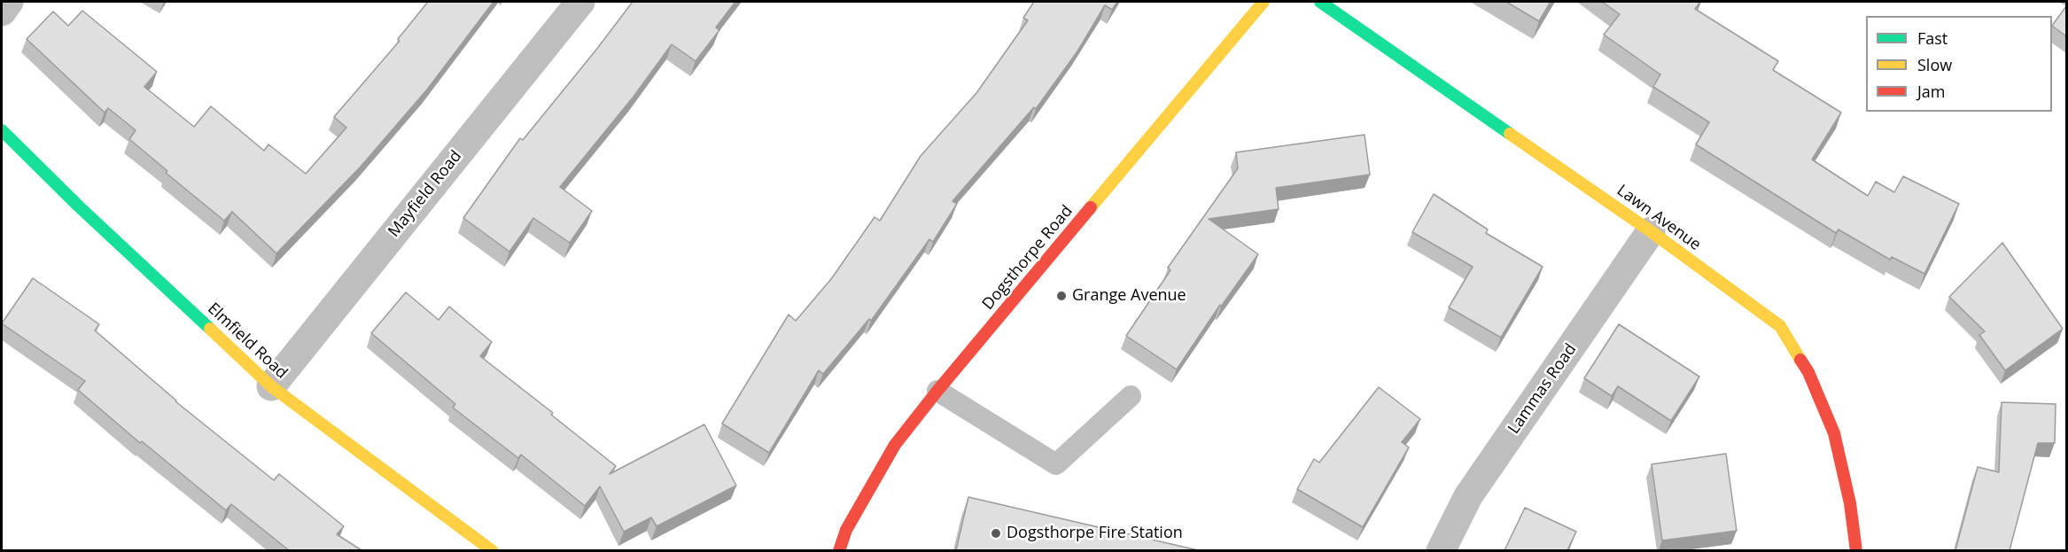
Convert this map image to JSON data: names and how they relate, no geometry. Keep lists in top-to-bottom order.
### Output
{
  "streets": {
    "street": [
      "Mayfield Road",
      "Lawn Avenue",
      "Dogsthorpe Road",
      "Elmfield Road",
      "Lammas Road"
    ]
  },
  "crossings": [
    ["Mayfield Road", "Elmfield Road"],
    ["Lawn Avenue", "Lammas Road"]
  ],
  "places": ["Grange Avenue", "Dogsthorpe Fire Station"],
  "legend": ["Fast", "Slow", "Jam"]
}
